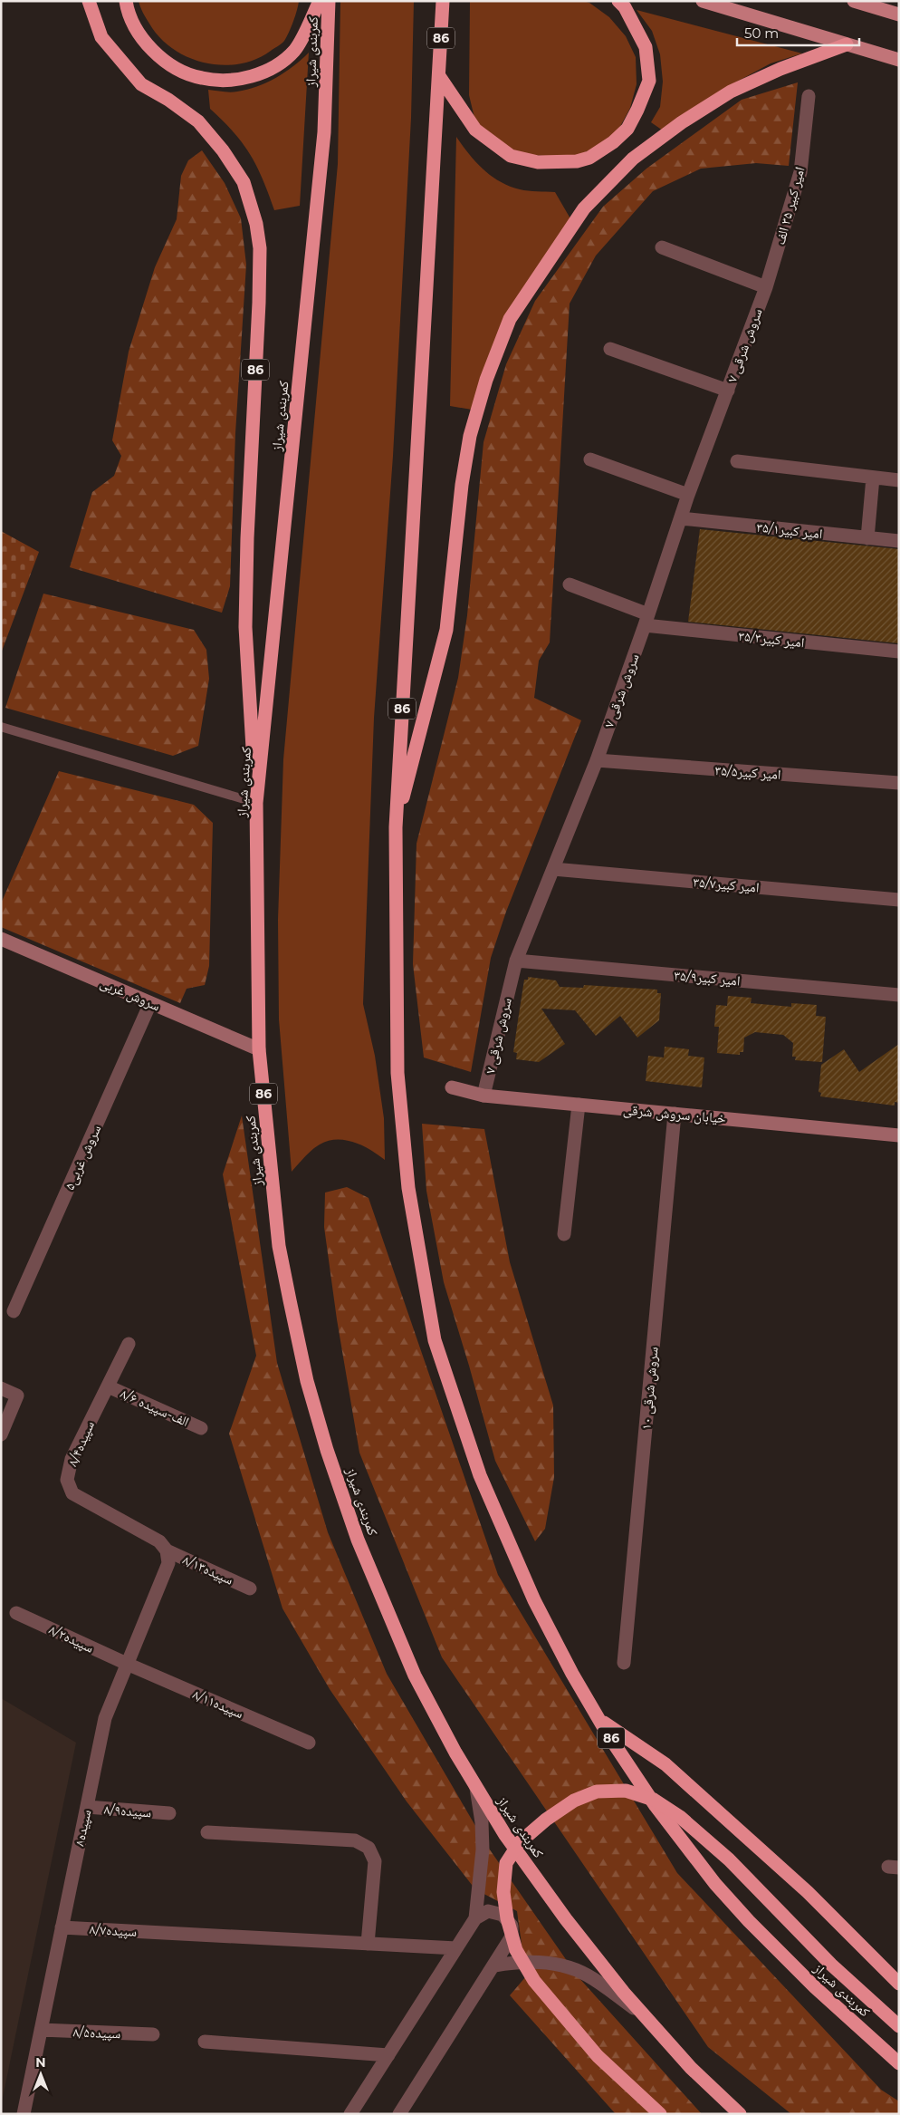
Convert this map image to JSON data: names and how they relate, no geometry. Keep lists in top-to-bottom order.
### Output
{
  "streets": {
    "highway": ["86", "کمربندی شیراز"],
    "street": [
      "امیر کبیر ۳۵ الف",
      "سروش شرقی ۷",
      "امیر کبیر۳۵/۱",
      "امیر کبیر۳۵/۳",
      "امیر کبیر۳۵/۵",
      "امیر کبیر۳۵/۷",
      "امیر کبیر۳۵/۹",
      "سروش غربی",
      "خیابان سروش شرقی",
      "سروش غربی۵",
      "سروش شرقی ۱۰",
      "۸/۶ الف-سپیده",
      "سپیده۸/۴",
      "سپیده۸/۱۳",
      "سپیده۸/۲",
      "سپیده۸/۱۱",
      "سپیده۸/۹",
      "سپیده۸",
      "سپیده۸/۷",
      "سپیده۸/۵"
    ]
  },
  "crossings": [
    ["86", "کمربندی شیراز"],
    ["کمربندی شیراز", "سروش غربی"],
    ["امیر کبیر ۳۵ الف", "سروش شرقی ۷"],
    ["سروش شرقی ۷", "امیر کبیر۳۵/۱"],
    ["سروش شرقی ۷", "امیر کبیر۳۵/۳"],
    ["سروش شرقی ۷", "امیر کبیر۳۵/۵"],
    ["سروش شرقی ۷", "امیر کبیر۳۵/۷"],
    ["سروش شرقی ۷", "امیر کبیر۳۵/۹"],
    ["سروش شرقی ۷", "خیابان سروش شرقی"],
    ["سروش غربی", "سروش غربی۵"],
    ["خیابان سروش شرقی", "سروش شرقی ۱۰"],
    ["۸/۶ الف-سپیده", "سپیده۸/۴"],
    ["سپیده۸/۴", "سپیده۸/۱۳"],
    ["سپیده۸/۴", "سپیده۸"],
    ["سپیده۸/۱۳", "سپیده۸"],
    ["سپیده۸/۲", "سپیده۸/۱۱"],
    ["سپیده۸/۲", "سپیده۸"],
    ["سپیده۸/۱۱", "سپیده۸"],
    ["سپیده۸/۹", "سپیده۸"],
    ["سپیده۸", "سپیده۸/۷"],
    ["سپیده۸", "سپیده۸/۵"]
  ],
  "scale_bar": "50 m",
  "north": "top"
}
